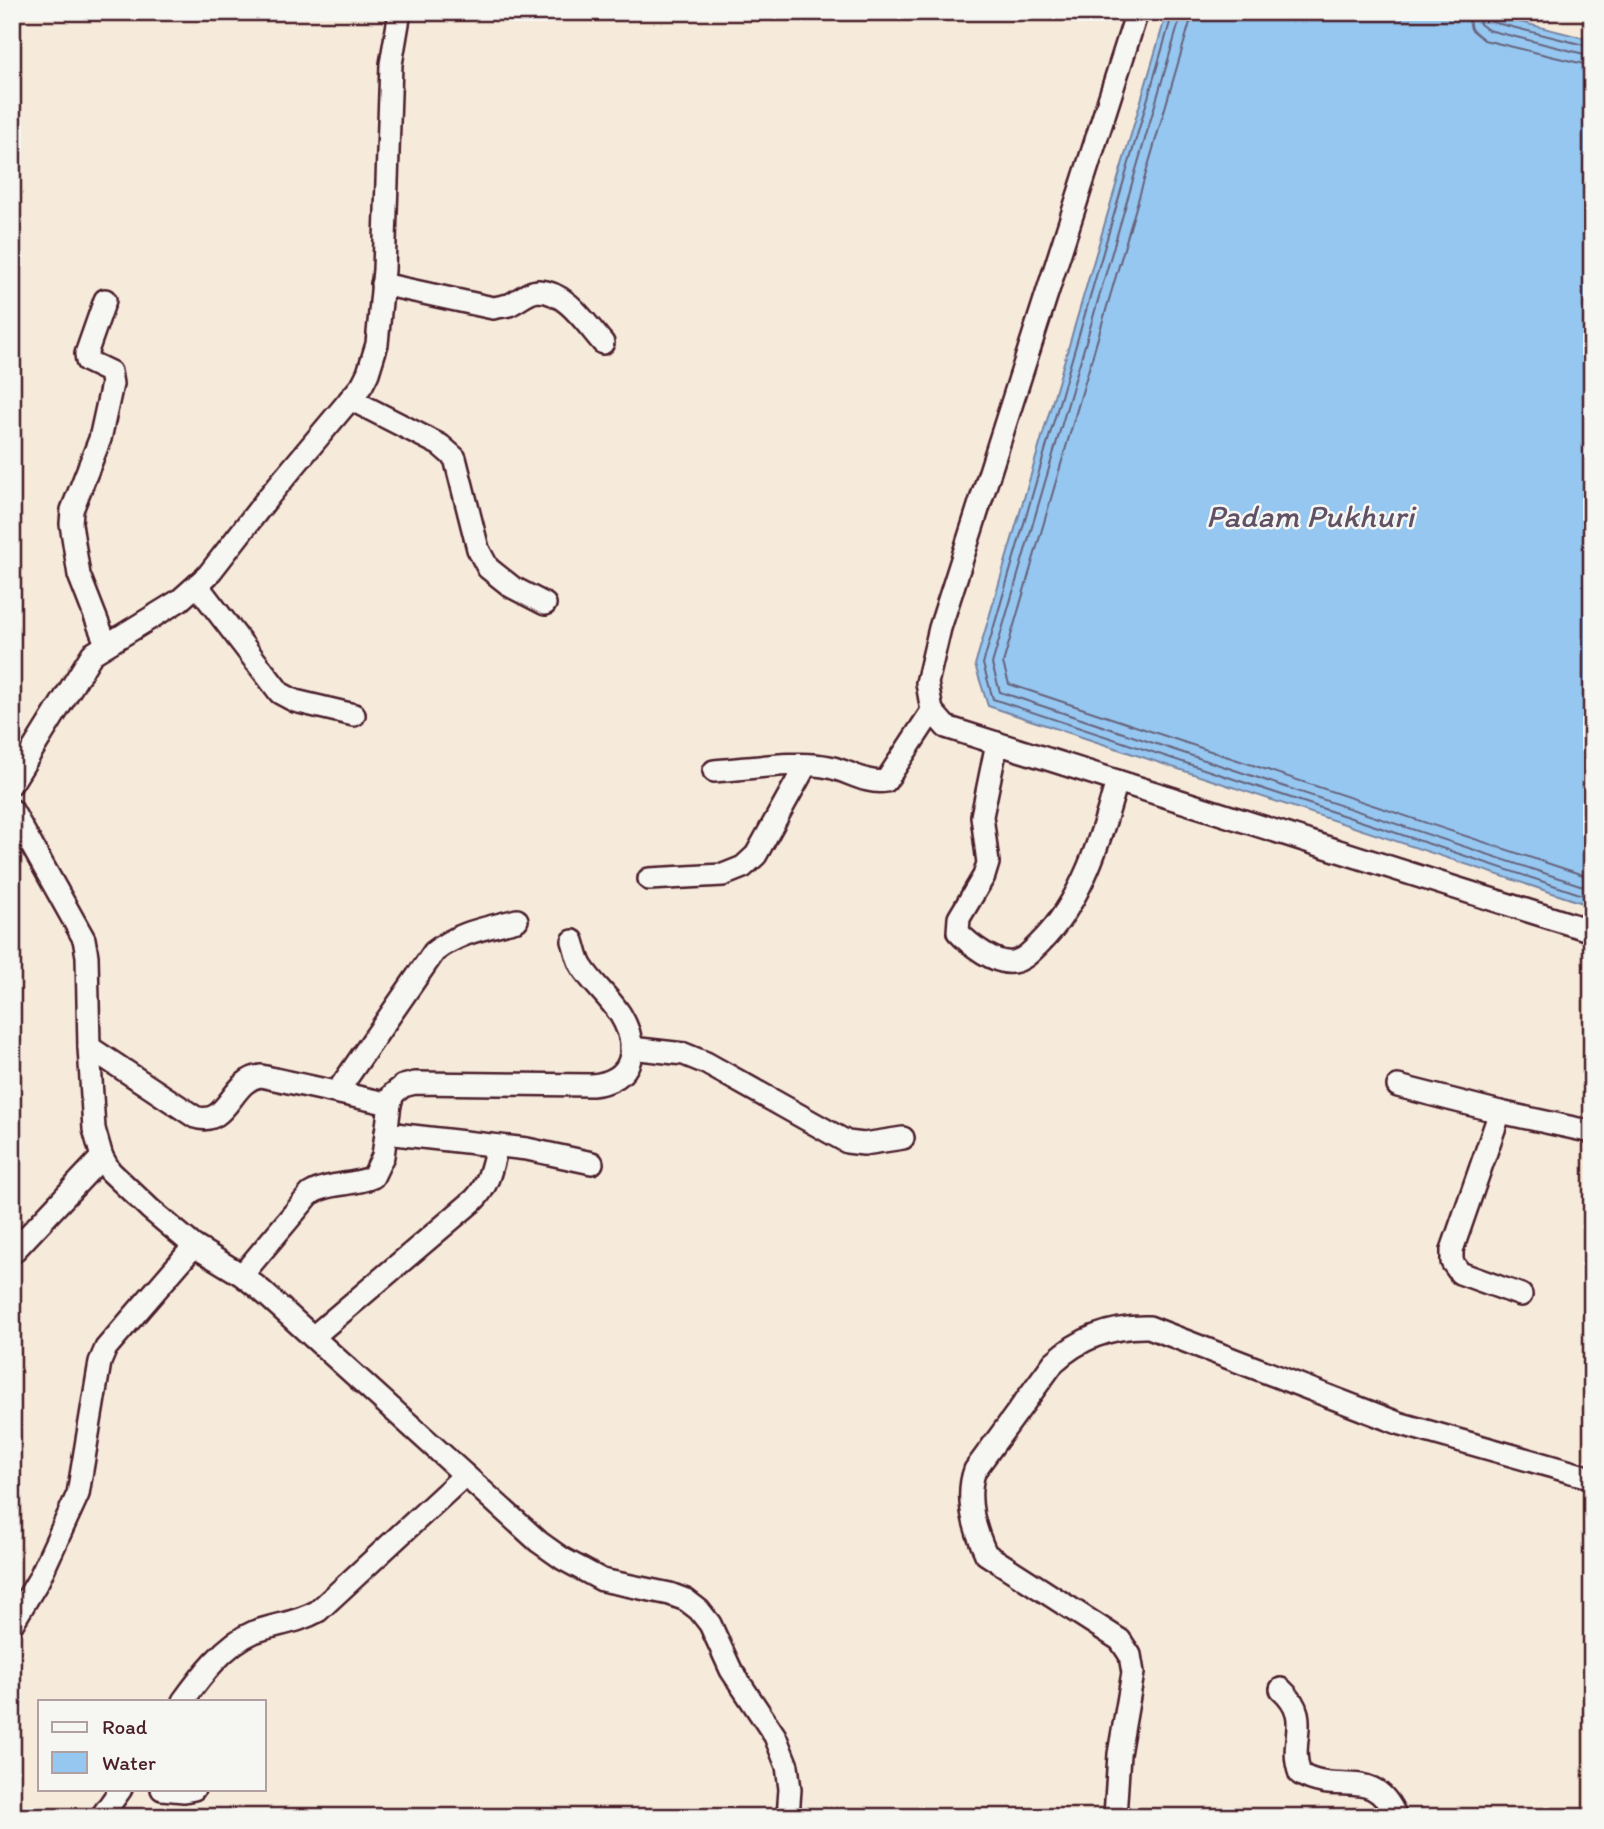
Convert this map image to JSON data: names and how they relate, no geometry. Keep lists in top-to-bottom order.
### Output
{
  "water": ["Padam Pukhuri"],
  "legend": ["Road", "Water"]
}
